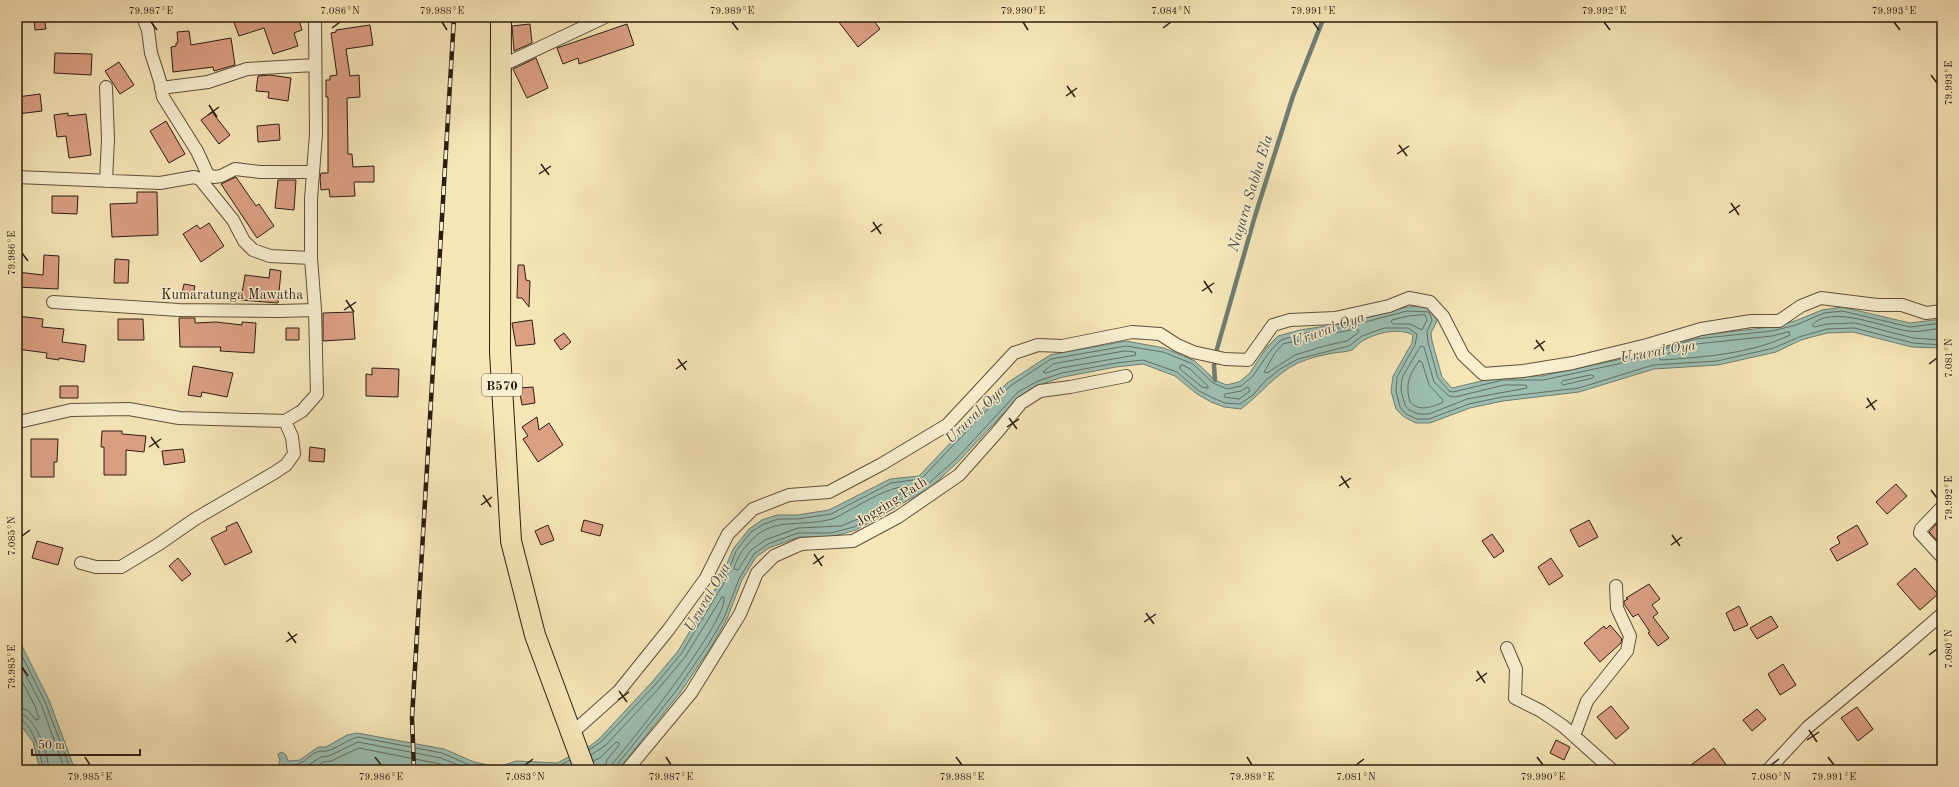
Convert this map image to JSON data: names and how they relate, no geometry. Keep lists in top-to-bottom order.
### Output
{
  "streets": {
    "main road": ["B570"],
    "street": ["Kumaratunga Mawatha", "Jogging Path"]
  },
  "water": ["Nagara Sabha Ela", "Uruval Oya"],
  "scale_bar": "50 m",
  "coordinates": [
    "79.987°E",
    "7.086°N",
    "79.988°E",
    "79.989°E",
    "79.990°E",
    "7.084°N",
    "79.991°E",
    "79.992°E",
    "79.993°E",
    "79.986°E",
    "7.081°N",
    "7.085°N",
    "7.080°N",
    "79.985°E",
    "7.083°N"
  ]
}
